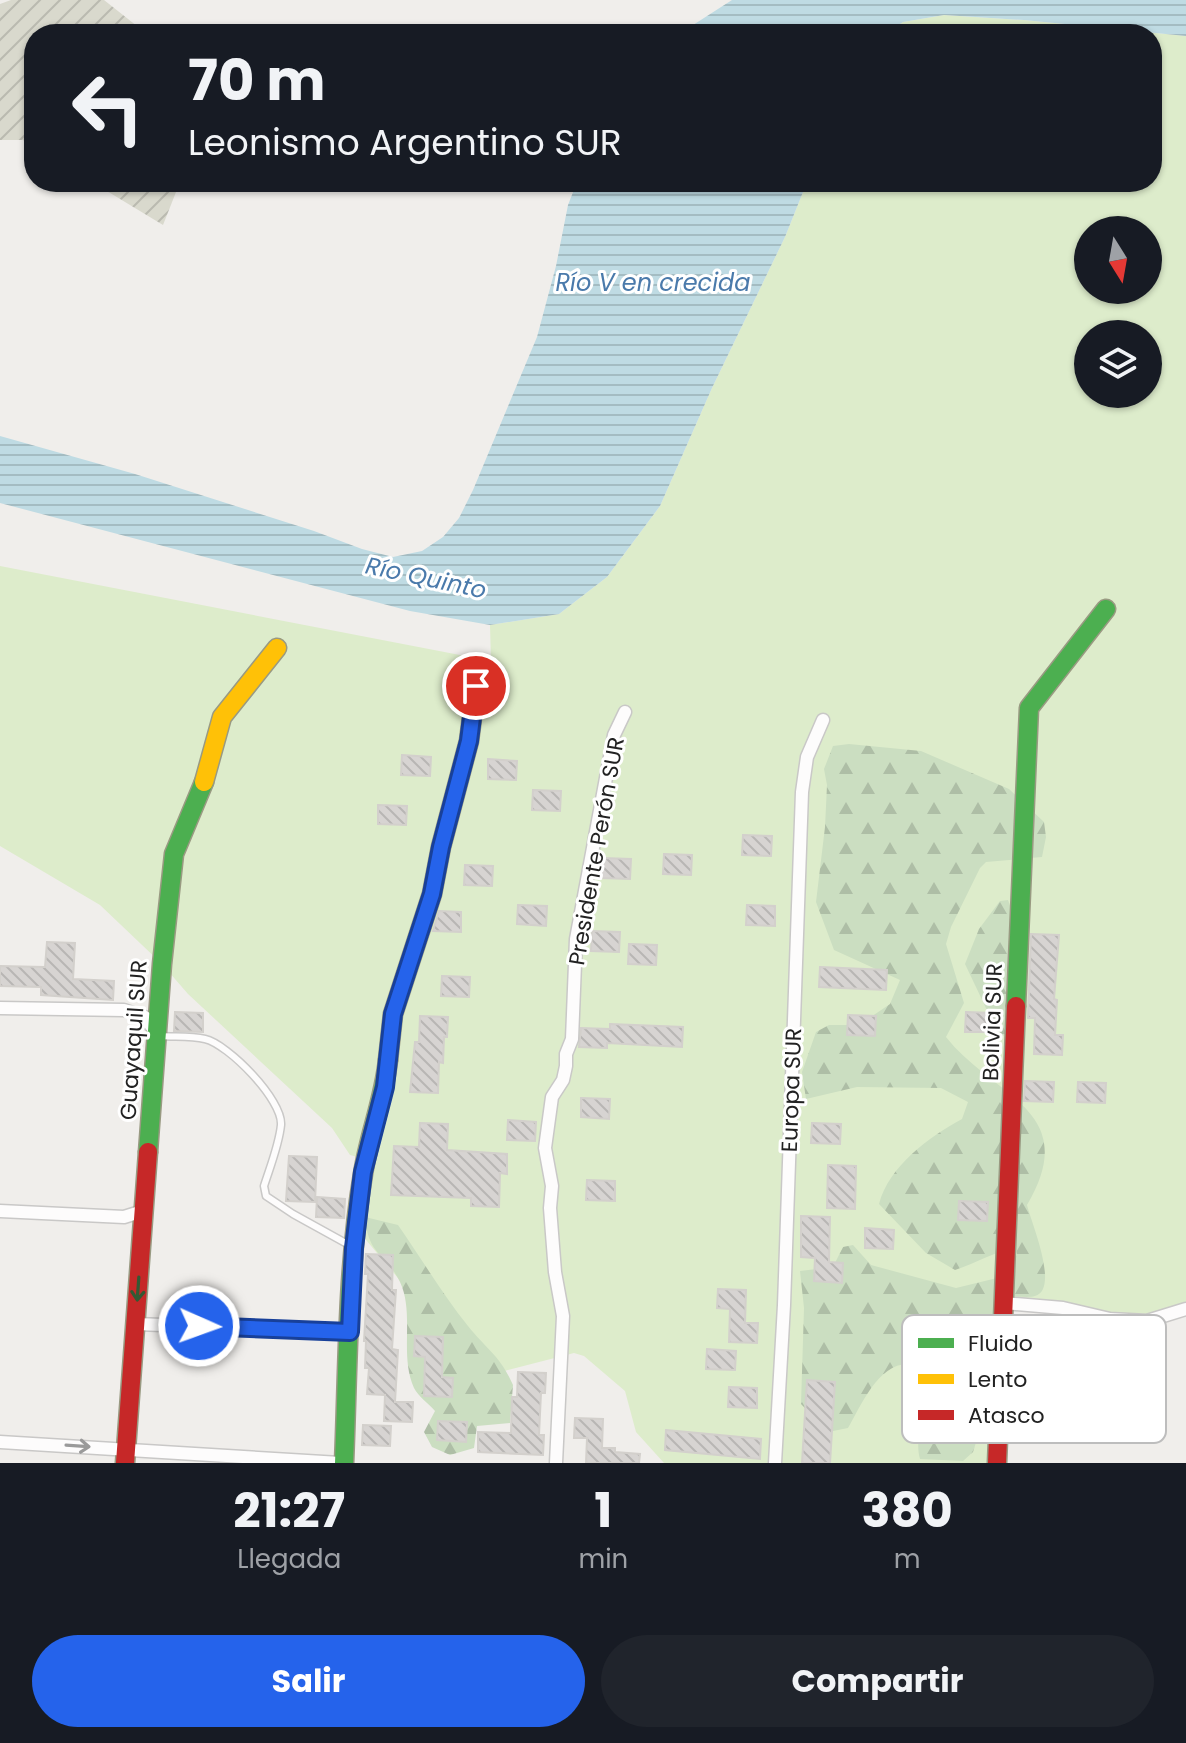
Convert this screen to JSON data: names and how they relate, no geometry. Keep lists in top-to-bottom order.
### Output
{
  "streets": {
    "street": [
      "Presidente Perón SUR",
      "Bolivia SUR",
      "Guayaquil SUR",
      "Europa SUR"
    ]
  },
  "water": ["Río V en crecida", "Río Quinto"],
  "legend": ["Fluido", "Lento", "Atasco"],
  "north": "bottom",
  "page": {
    "turn": ["70 m", "Leonismo Argentino SUR"],
    "eta": [
      "21:27",
      "Llegada",
      "1",
      "min",
      "380",
      "m"
    ],
    "buttons": ["Salir", "Compartir"]
  }
}
